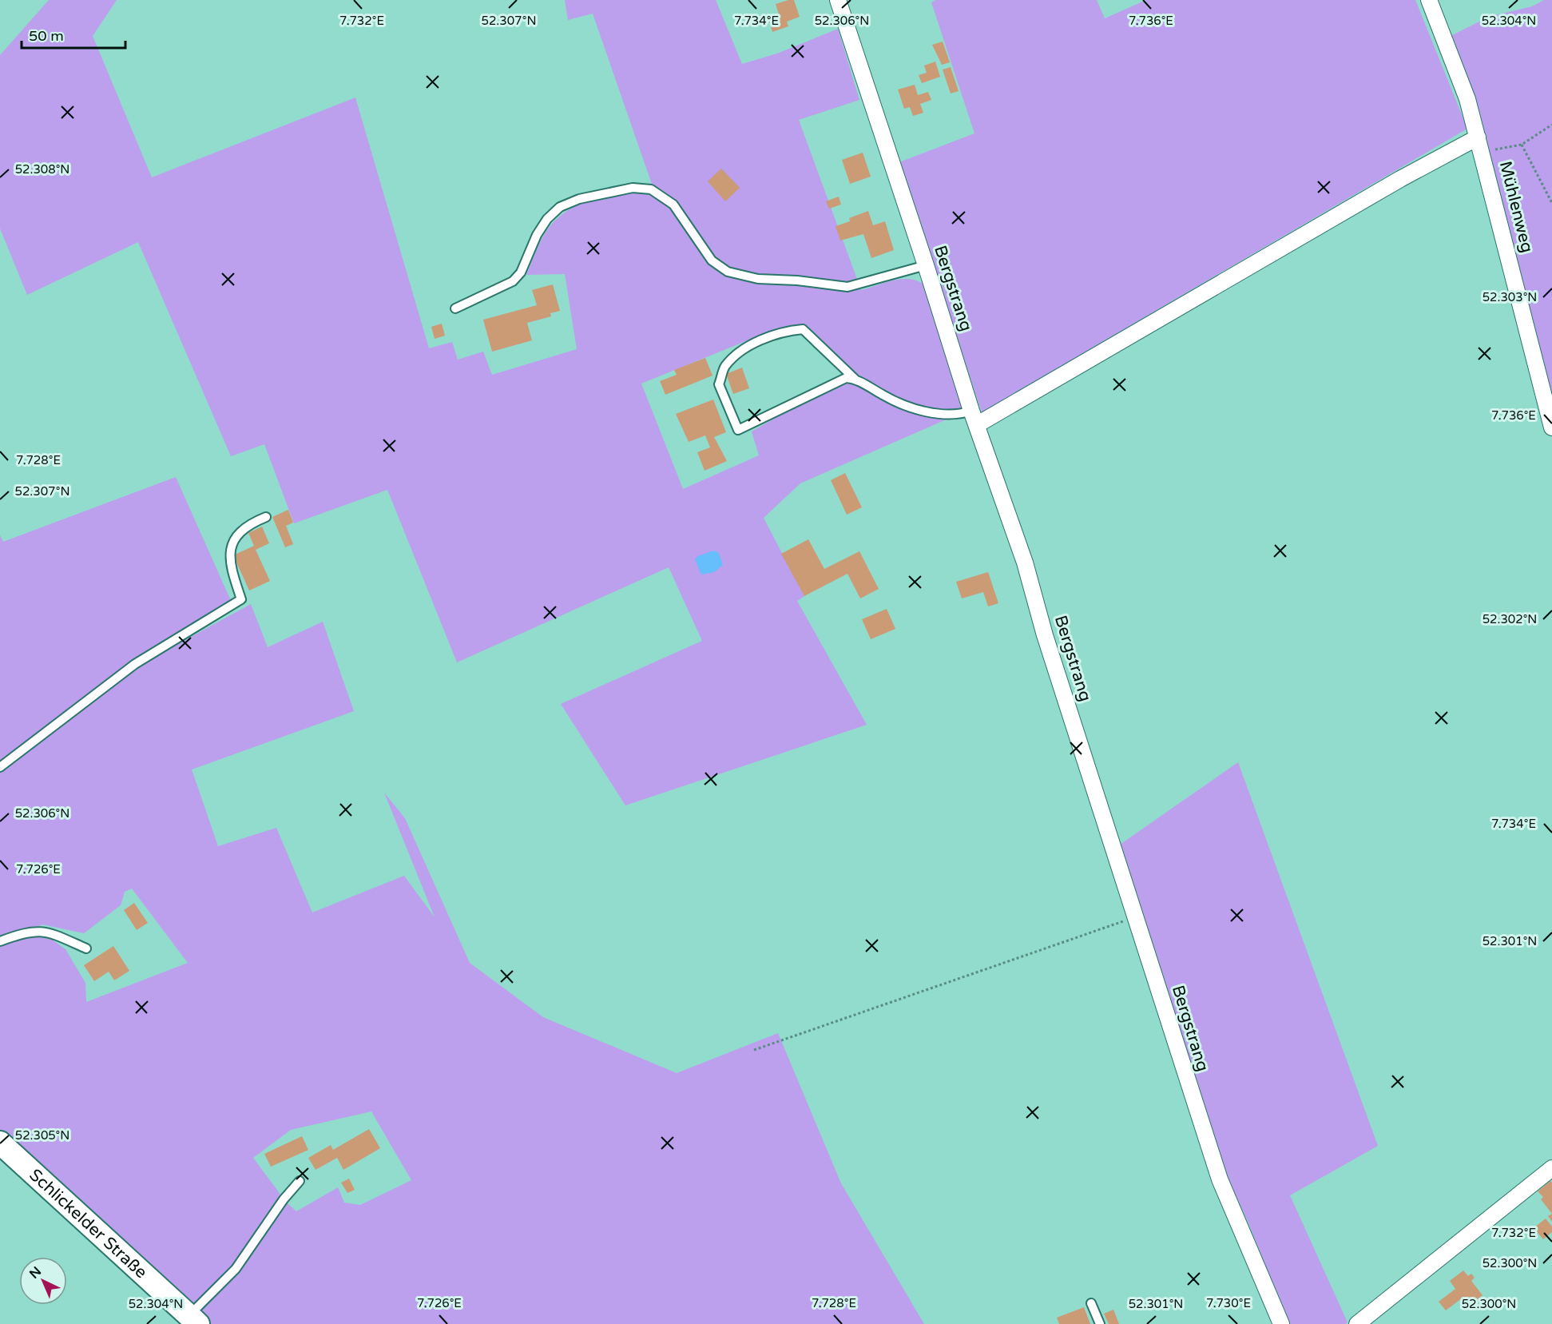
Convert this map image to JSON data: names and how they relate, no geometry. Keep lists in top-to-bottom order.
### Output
{
  "streets": {
    "main road": ["Schlickelder Straße"],
    "street": ["Mühlenweg", "Bergstrang"]
  },
  "scale_bar": "50 m",
  "north": "top left",
  "coordinates": [
    "52.307°N",
    "52.306°N",
    "52.304°N",
    "7.732°E",
    "7.736°E",
    "7.734°E",
    "52.308°N",
    "52.303°N",
    "7.728°E",
    "52.302°N",
    "7.726°E",
    "52.301°N",
    "52.305°N",
    "52.300°N",
    "7.730°E"
  ]
}
